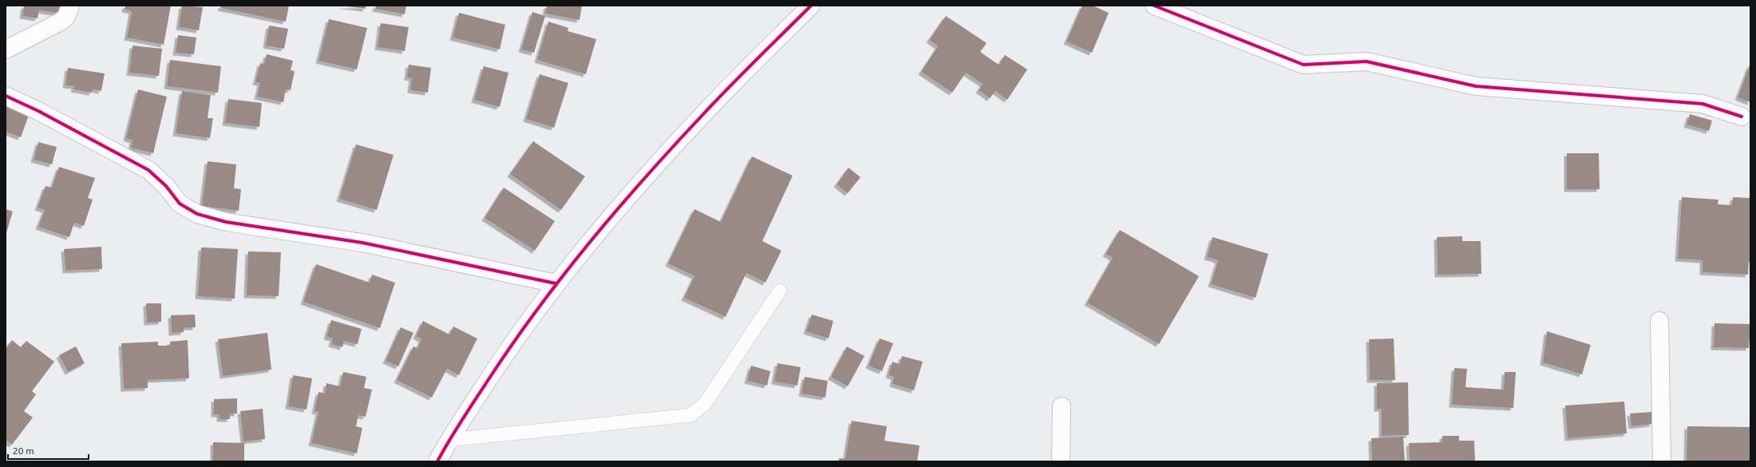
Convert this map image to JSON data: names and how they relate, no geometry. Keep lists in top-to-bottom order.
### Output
{
  "scale_bar": "20 m"
}
